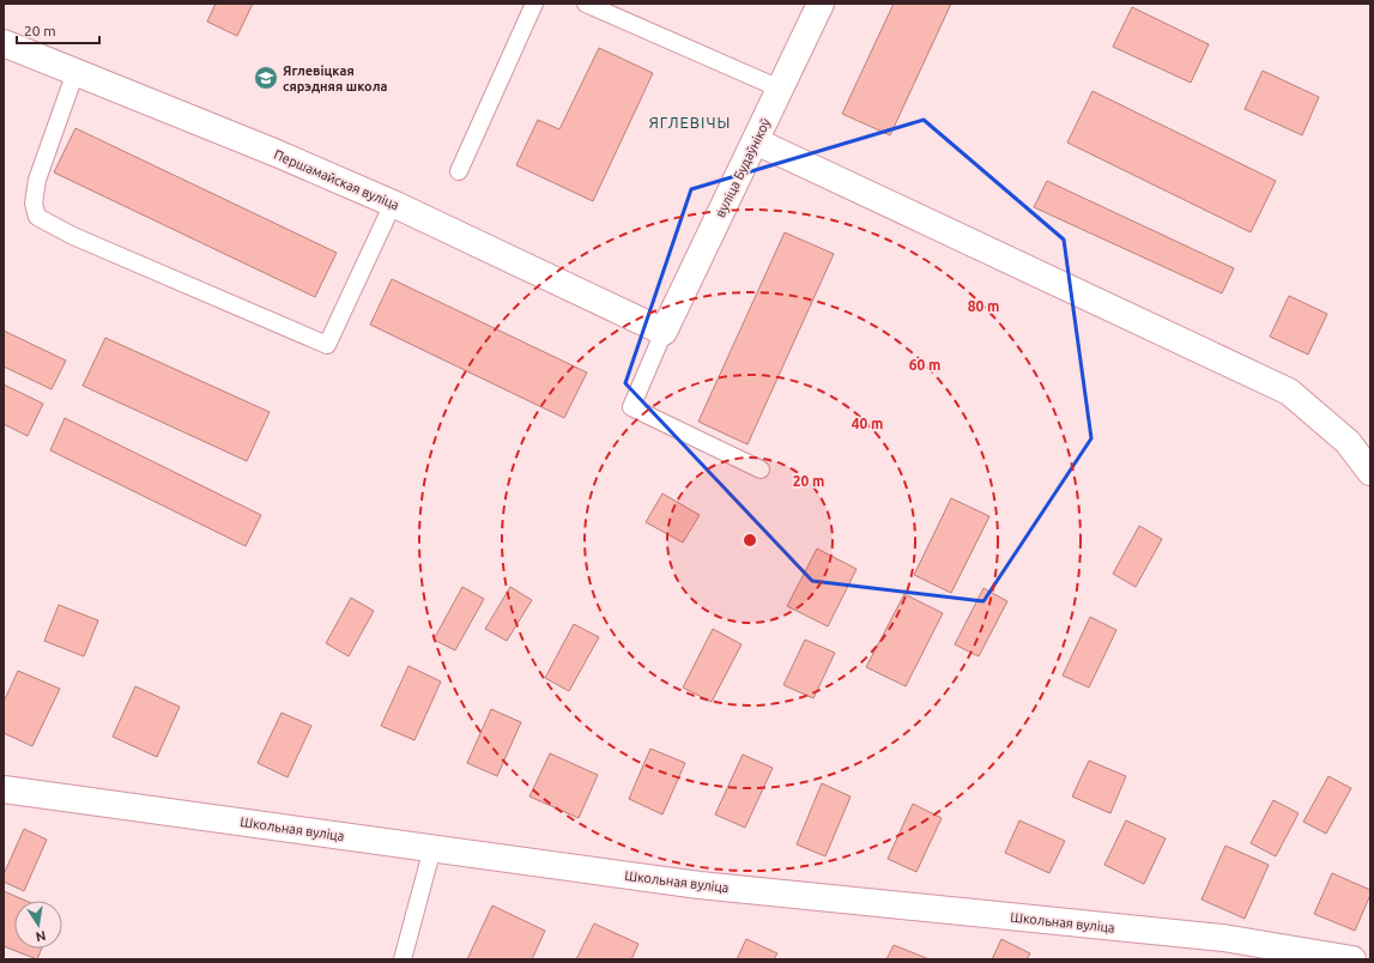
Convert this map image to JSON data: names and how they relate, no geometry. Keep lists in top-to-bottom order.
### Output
{
  "streets": {
    "street": ["вуліца Будаўнікоў", "Першамайская вуліца", "Школьная вуліца"]
  },
  "crossings": [
    ["вуліца Будаўнікоў", "Першамайская вуліца"]
  ],
  "districts": ["ЯГЛЕВІЧЫ"],
  "places": {
    "school or university": ["Яглевіцкая сярэдняя школа"]
  },
  "scale_bar": "20 m",
  "north": "bottom",
  "rings": [
    "80 m",
    "60 m",
    "40 m",
    "20 m"
  ]
}
